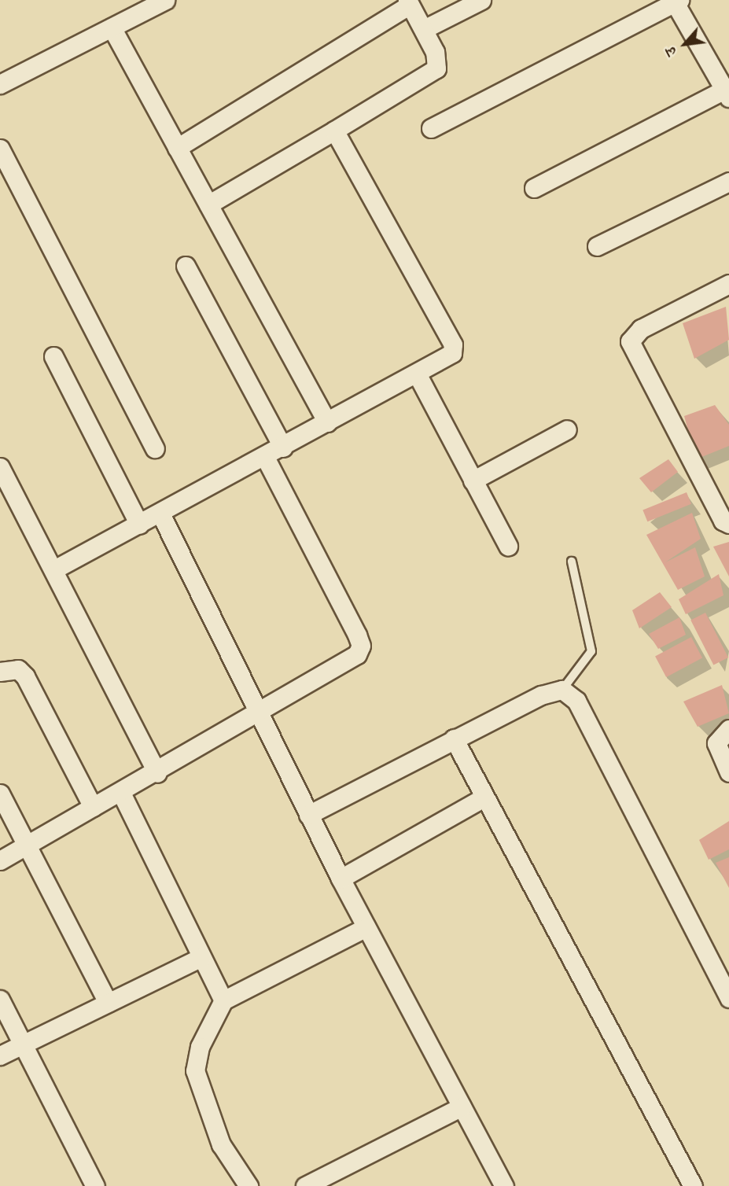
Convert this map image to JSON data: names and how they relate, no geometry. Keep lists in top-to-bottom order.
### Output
{
  "north": "bottom left"
}
